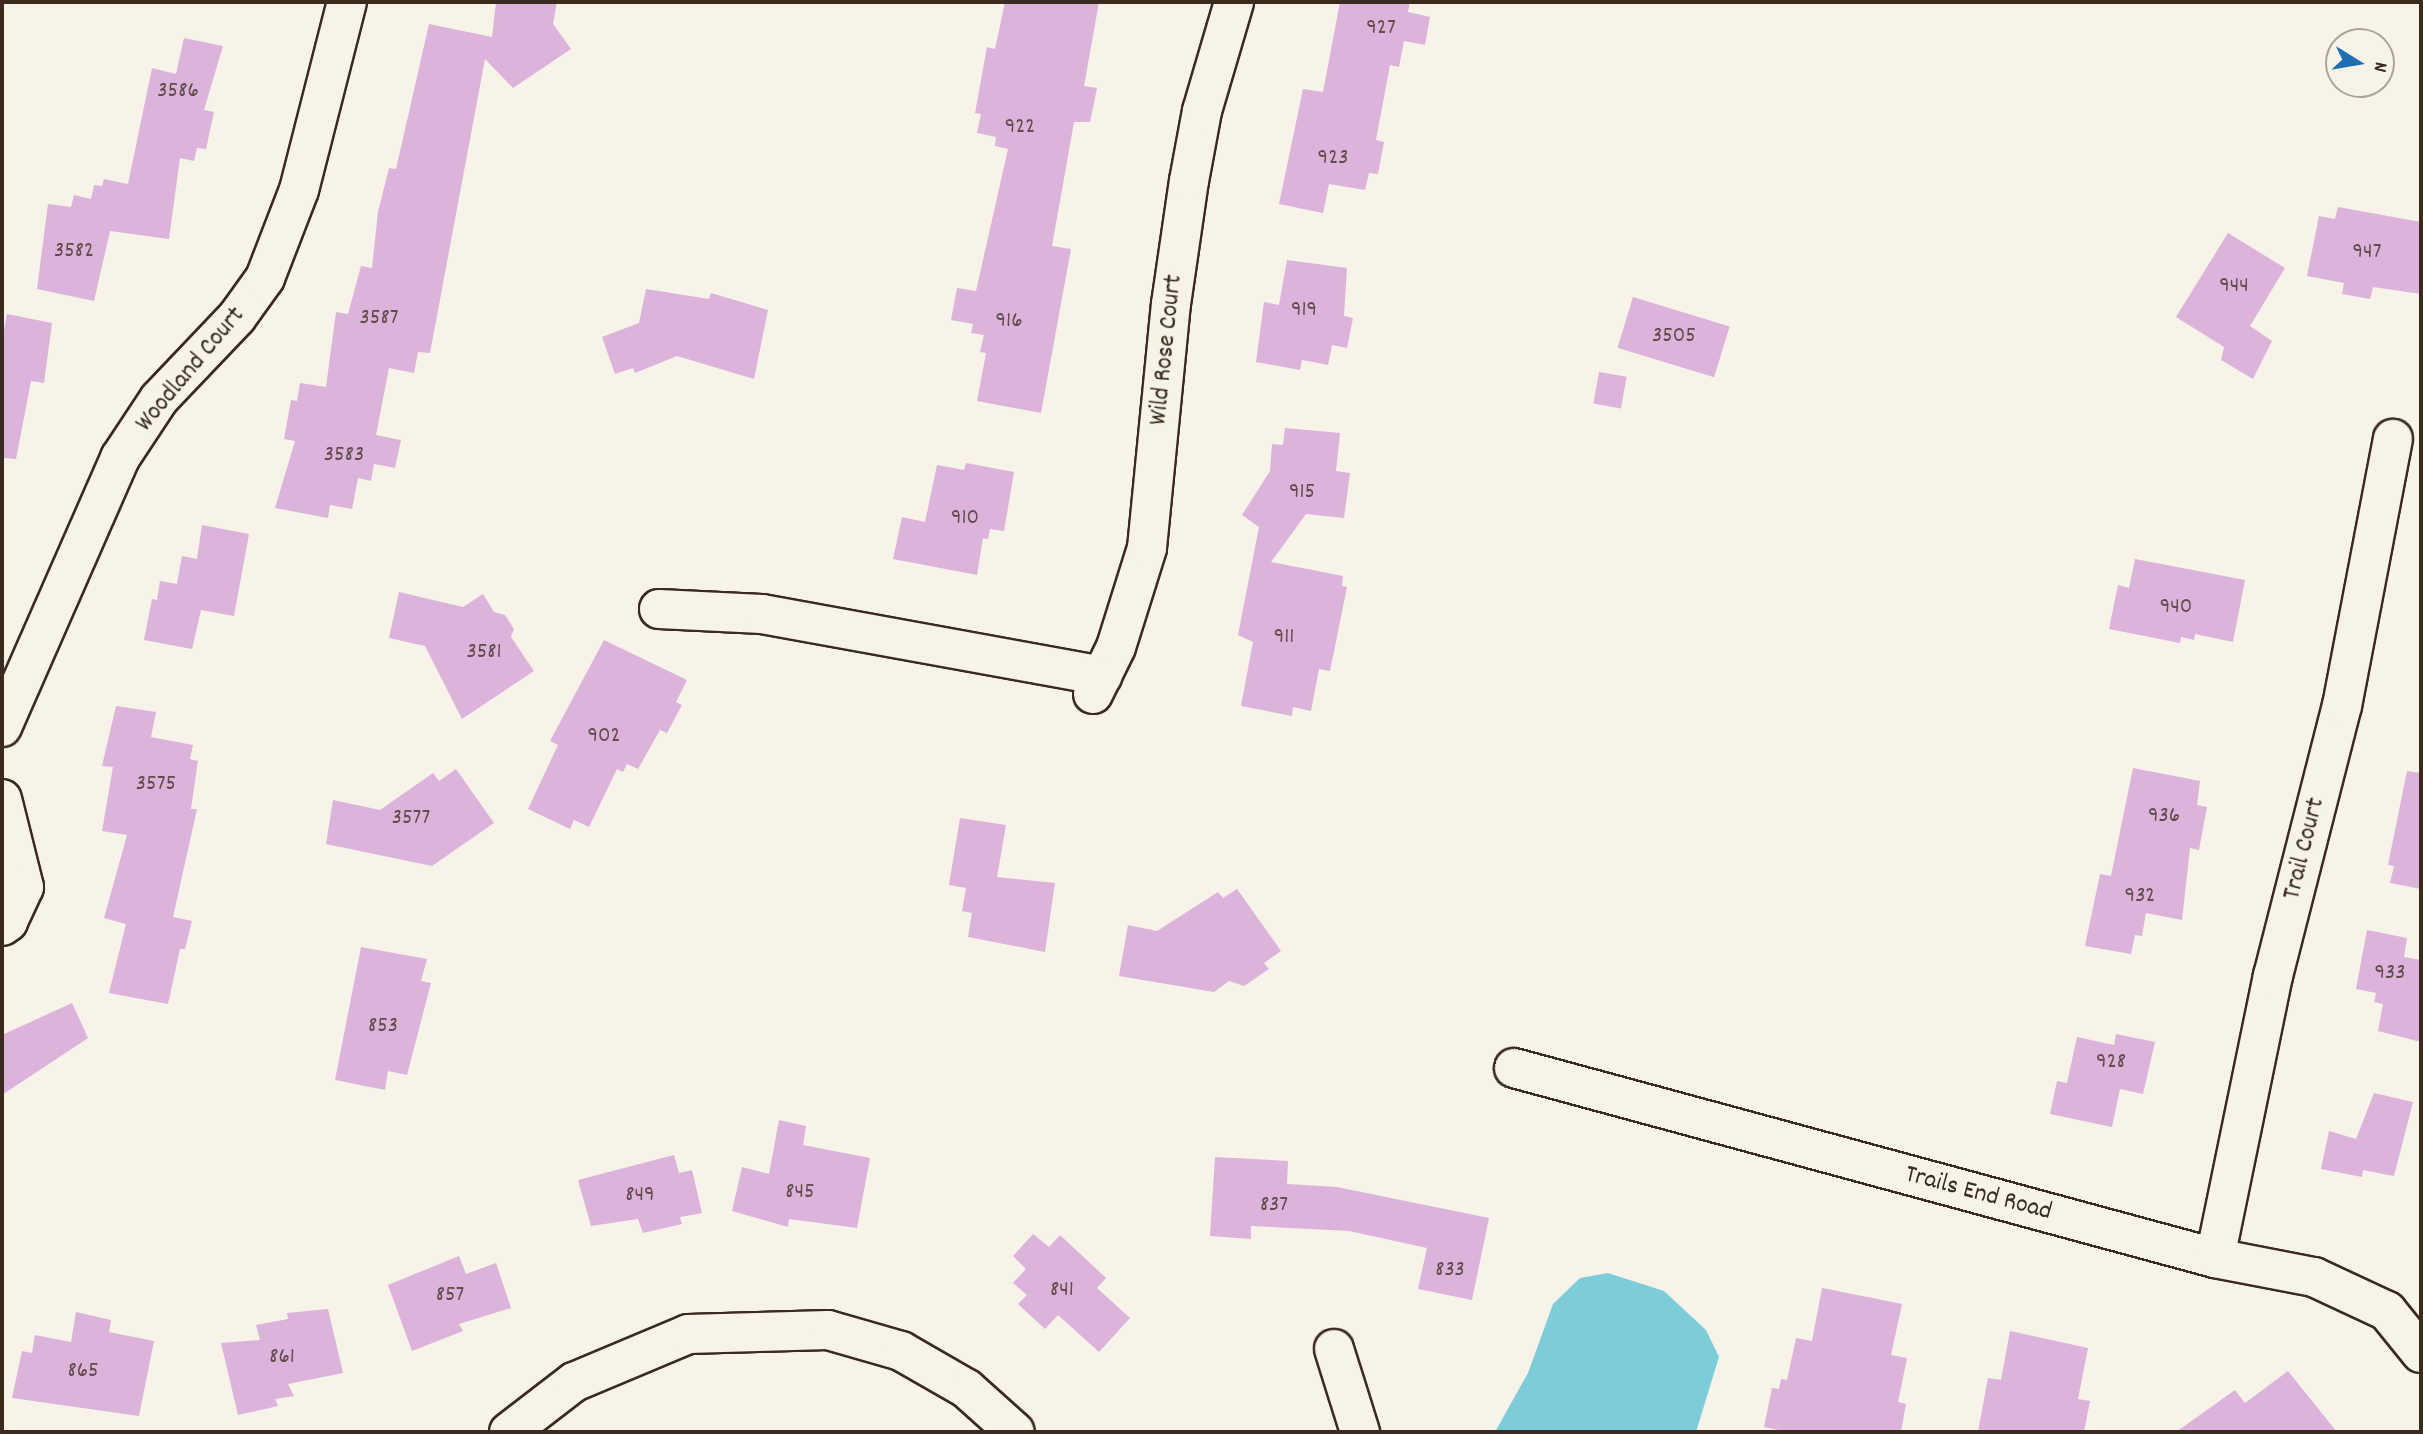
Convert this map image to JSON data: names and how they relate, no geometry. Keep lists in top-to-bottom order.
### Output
{
  "streets": {
    "street": [
      "Wild Rose Court",
      "Woodland Court",
      "Trail Court",
      "Trails End Road"
    ]
  },
  "crossings": [
    ["Trail Court", "Trails End Road"]
  ],
  "house_numbers": [
    "927",
    "3586",
    "922",
    "923",
    "3582",
    "947",
    "944",
    "919",
    "3587",
    "916",
    "3505",
    "3583",
    "915",
    "910",
    "940",
    "911",
    "3581",
    "902",
    "3575",
    "936",
    "3577",
    "932",
    "933",
    "853",
    "928",
    "845",
    "849",
    "837",
    "833",
    "841",
    "857",
    "861",
    "865"
  ],
  "north": "right"
}
